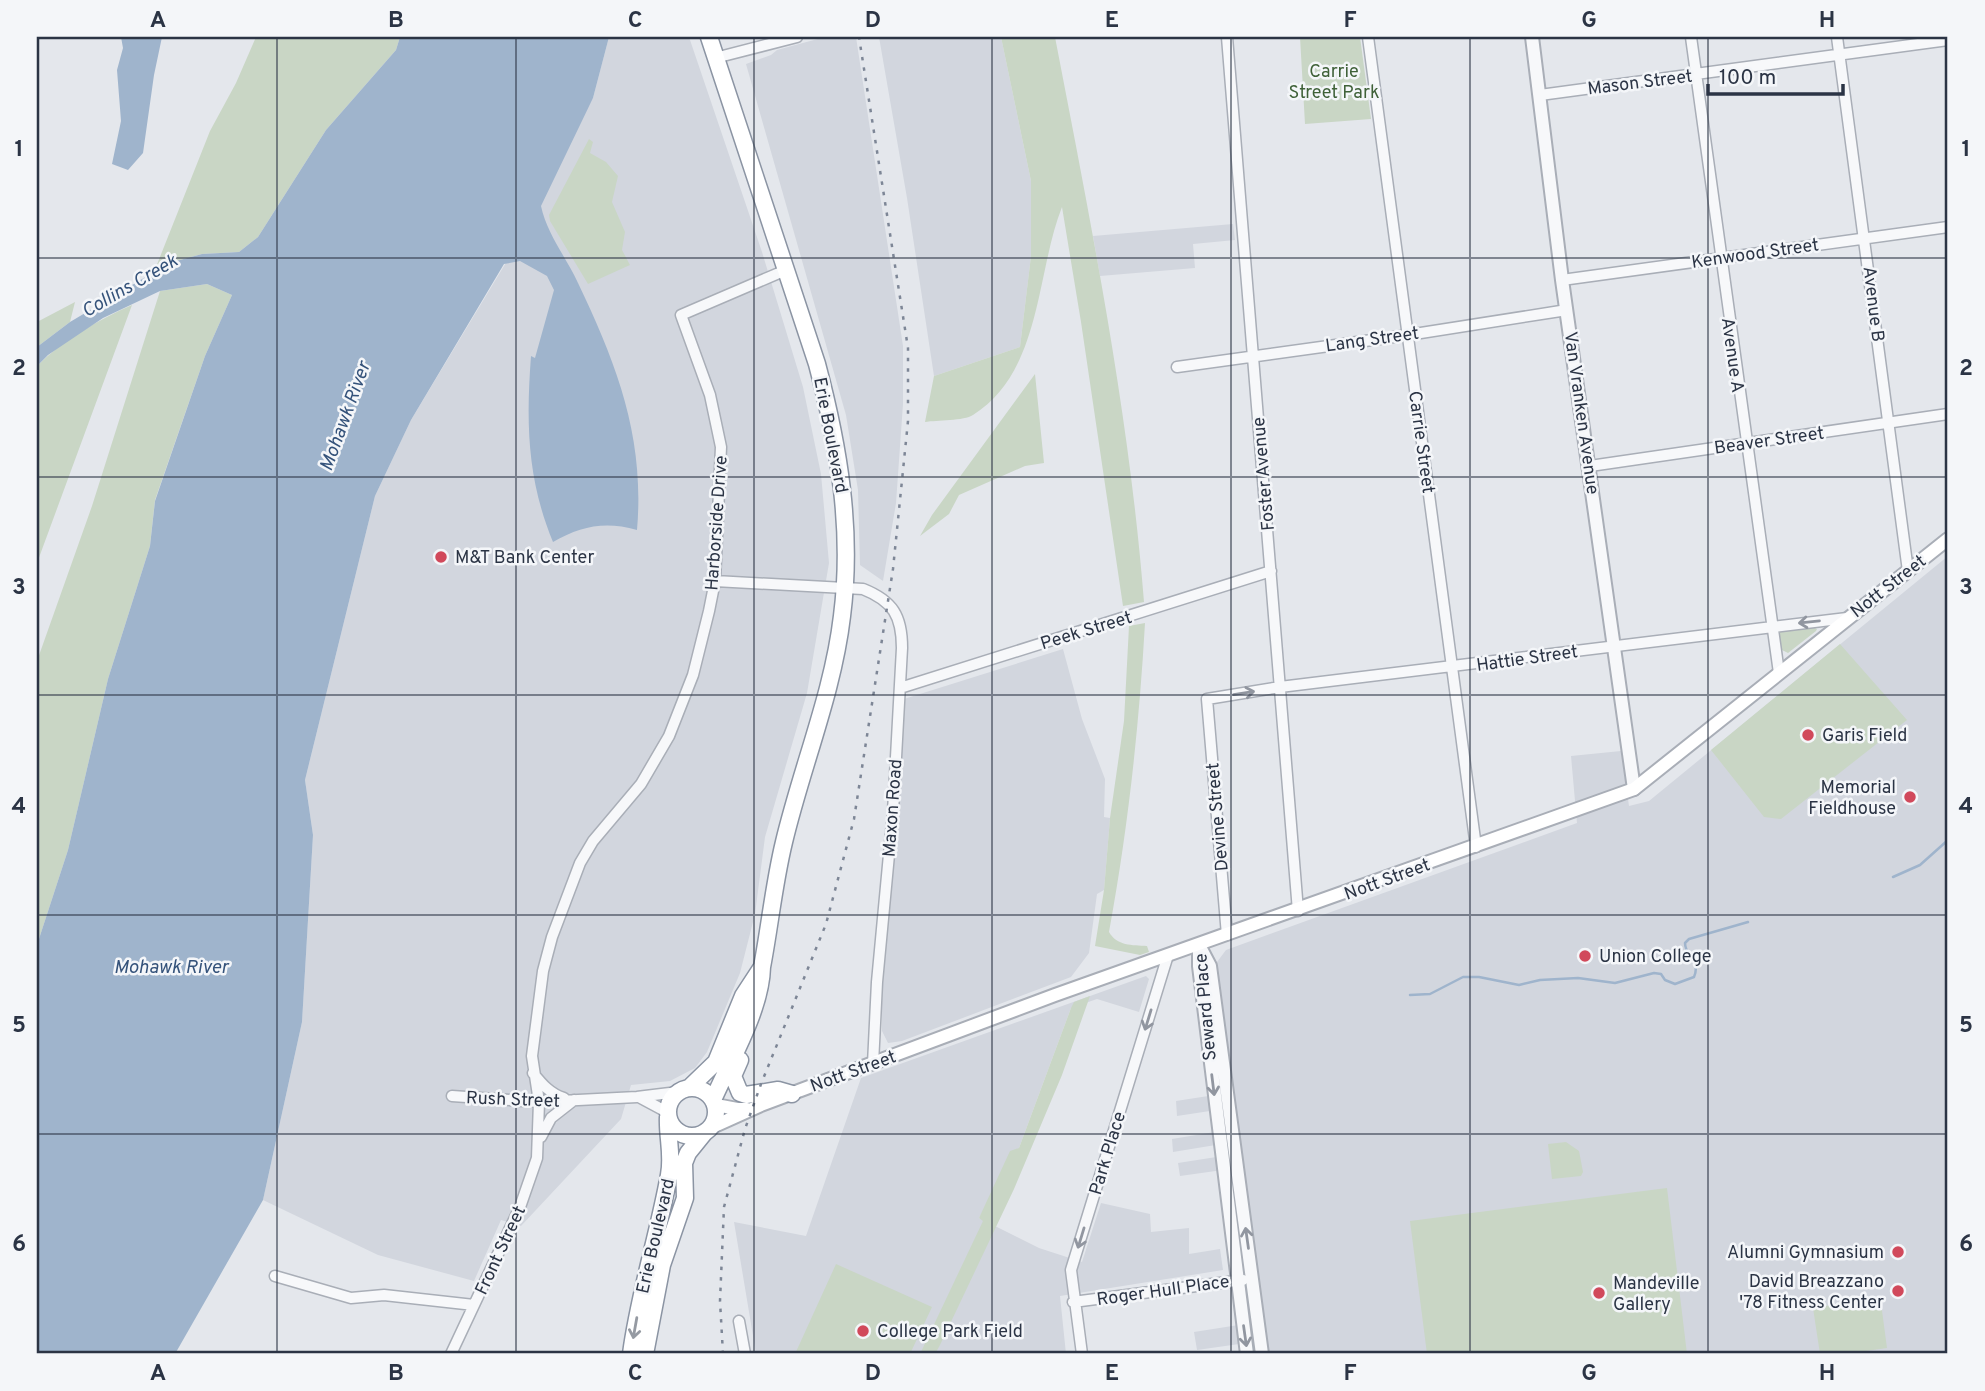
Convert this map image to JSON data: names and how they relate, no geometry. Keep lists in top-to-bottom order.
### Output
{
  "streets": {
    "highway": ["Erie Boulevard"],
    "main road": ["Nott Street"],
    "street": [
      "Mason Street",
      "Kenwood Street",
      "Avenue B",
      "Lang Street",
      "Avenue A",
      "Van Vranken Avenue",
      "Beaver Street",
      "Carrie Street",
      "Foster Avenue",
      "Harborside Drive",
      "Peek Street",
      "Hattie Street",
      "Maxon Road",
      "Devine Street",
      "Seward Place",
      "Rush Street",
      "Park Place",
      "Front Street",
      "Roger Hull Place"
    ]
  },
  "crossings": [
    ["Mason Street", "Avenue B"],
    ["Mason Street", "Avenue A"],
    ["Mason Street", "Van Vranken Avenue"],
    ["Kenwood Street", "Avenue B"],
    ["Kenwood Street", "Avenue A"],
    ["Kenwood Street", "Van Vranken Avenue"],
    ["Avenue B", "Beaver Street"],
    ["Avenue B", "Nott Street"],
    ["Lang Street", "Van Vranken Avenue"],
    ["Lang Street", "Carrie Street"],
    ["Lang Street", "Foster Avenue"],
    ["Avenue A", "Beaver Street"],
    ["Avenue A", "Nott Street"],
    ["Avenue A", "Hattie Street"],
    ["Van Vranken Avenue", "Beaver Street"],
    ["Van Vranken Avenue", "Nott Street"],
    ["Van Vranken Avenue", "Hattie Street"],
    ["Erie Boulevard", "Harborside Drive"],
    ["Erie Boulevard", "Nott Street"],
    ["Erie Boulevard", "Maxon Road"],
    ["Erie Boulevard", "Rush Street"],
    ["Carrie Street", "Nott Street"],
    ["Carrie Street", "Hattie Street"],
    ["Foster Avenue", "Nott Street"],
    ["Foster Avenue", "Peek Street"],
    ["Foster Avenue", "Hattie Street"],
    ["Harborside Drive", "Maxon Road"],
    ["Harborside Drive", "Rush Street"],
    ["Harborside Drive", "Front Street"],
    ["Nott Street", "Hattie Street"],
    ["Nott Street", "Maxon Road"],
    ["Nott Street", "Devine Street"],
    ["Nott Street", "Seward Place"],
    ["Nott Street", "Rush Street"],
    ["Nott Street", "Park Place"],
    ["Peek Street", "Maxon Road"],
    ["Hattie Street", "Devine Street"],
    ["Seward Place", "Roger Hull Place"],
    ["Rush Street", "Front Street"],
    ["Park Place", "Roger Hull Place"]
  ],
  "one_way": ["Park Place"],
  "water": ["Collins Creek", "Mohawk River"],
  "parks": ["Carrie Street Park"],
  "places": [
    "M&T Bank Center",
    "Garis Field",
    "Memorial Fieldhouse",
    "Union College",
    "Alumni Gymnasium",
    "David Breazzano '78 Fitness Center",
    "Mandeville Gallery",
    "College Park Field"
  ],
  "scale_bar": "100 m",
  "grid": {
    "columns": [
      "A",
      "B",
      "C",
      "D",
      "E",
      "F",
      "G",
      "H"
    ],
    "rows": [
      "1",
      "2",
      "3",
      "4",
      "5",
      "6"
    ]
  }
}
